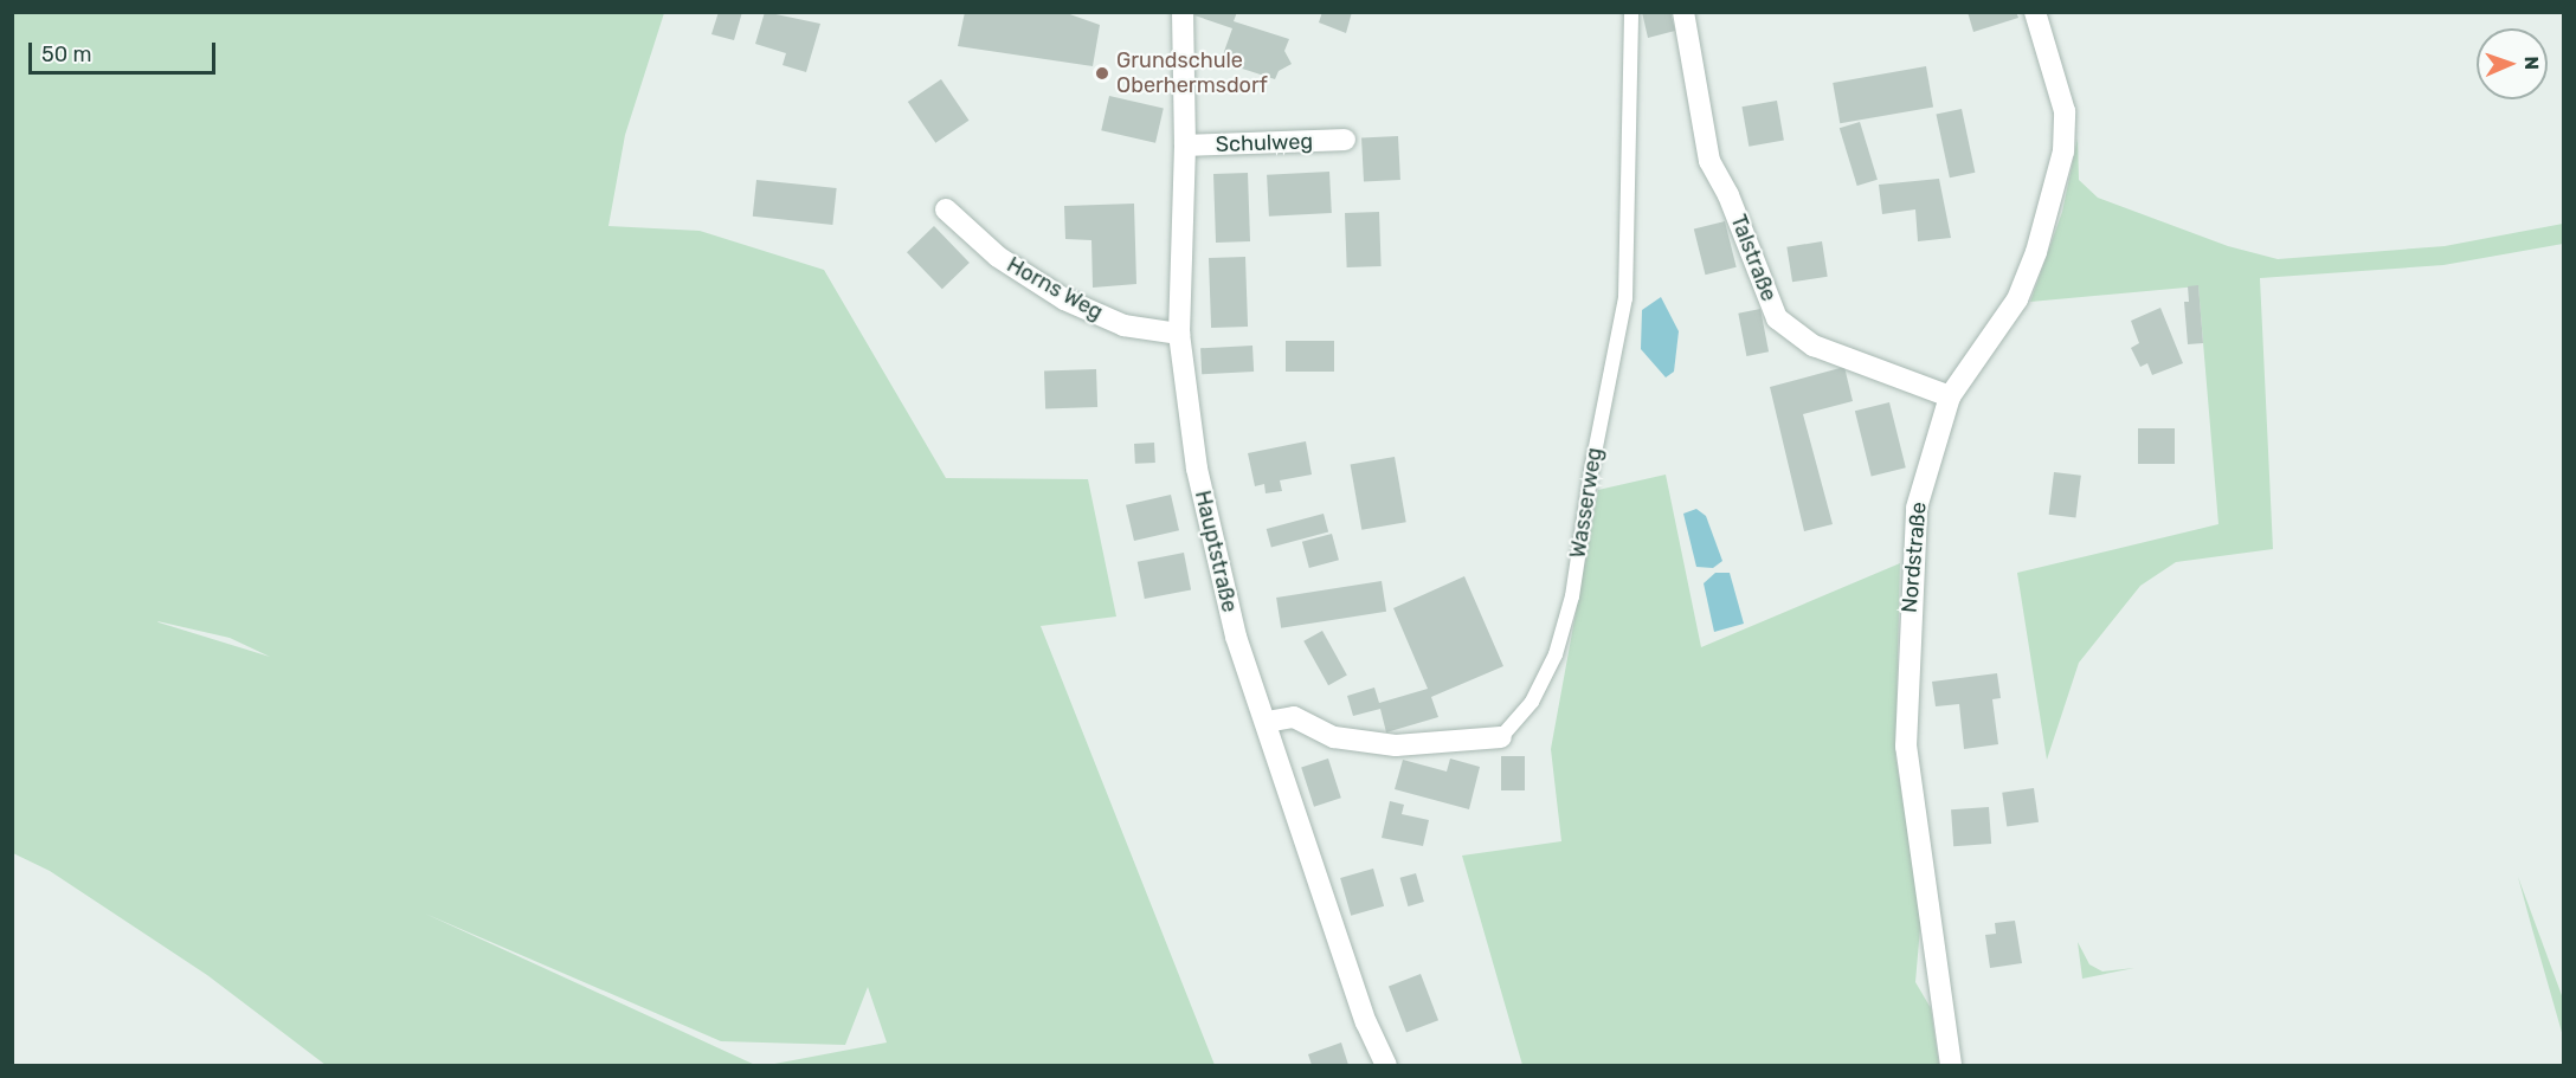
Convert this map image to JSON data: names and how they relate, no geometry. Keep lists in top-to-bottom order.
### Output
{
  "streets": {
    "street": [
      "Schulweg",
      "Talstraße",
      "Horns Weg",
      "Wasserweg",
      "Hauptstraße",
      "Nordstraße"
    ]
  },
  "crossings": [
    ["Schulweg", "Hauptstraße"],
    ["Talstraße", "Nordstraße"],
    ["Horns Weg", "Hauptstraße"],
    ["Wasserweg", "Hauptstraße"]
  ],
  "places": ["Grundschule Oberhermsdorf"],
  "scale_bar": "50 m",
  "north": "right"
}
